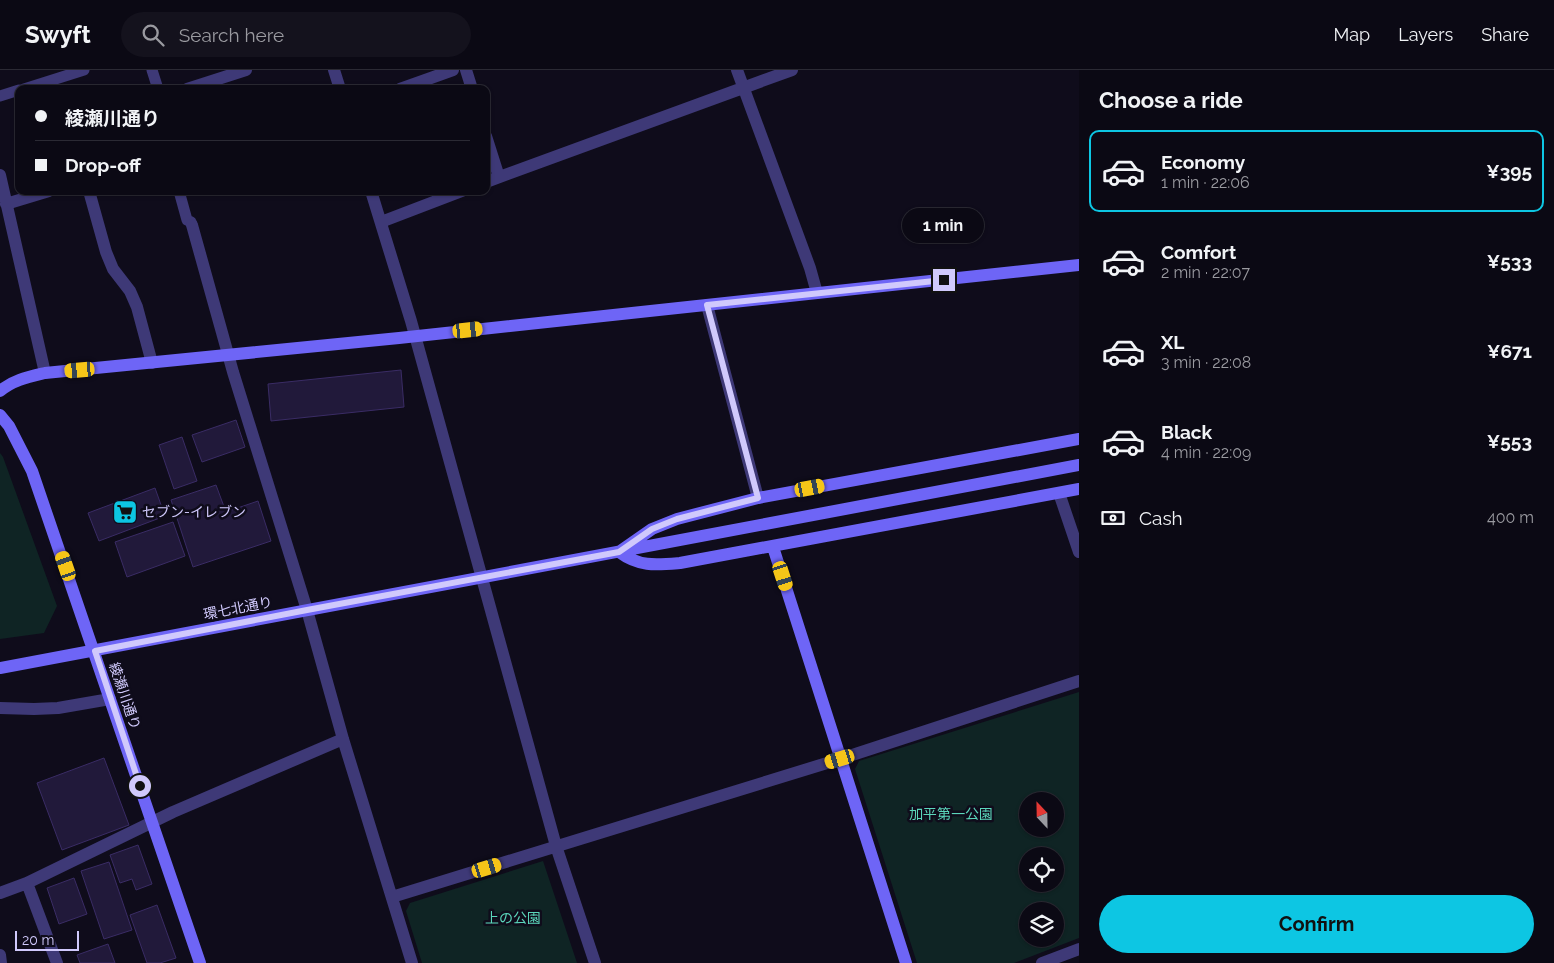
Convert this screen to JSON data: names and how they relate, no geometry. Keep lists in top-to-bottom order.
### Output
{
  "streets": {
    "street": ["環七北通り", "綾瀬川通り"]
  },
  "crossings": [
    ["環七北通り", "綾瀬川通り"]
  ],
  "parks": ["加平第一公園", "上の公園"],
  "places": {
    "supermarket": ["セブン-イレブン"]
  },
  "scale_bar": "20 m",
  "north": "top",
  "page": {
    "header": "Swyft",
    "search": "Search here",
    "nav": ["Map", "Layers", "Share"],
    "heading": "Choose a ride",
    "banner": ["綾瀬川通り", "Drop-off"],
    "list": [
      {
        "name": "Economy",
        "note": "1 min · 22:06",
        "value": "¥395"
      },
      {
        "name": "Comfort",
        "note": "2 min · 22:07",
        "value": "¥533"
      },
      {
        "name": "XL",
        "note": "3 min · 22:08",
        "value": "¥671"
      },
      {
        "name": "Black",
        "note": "4 min · 22:09",
        "value": "¥553"
      }
    ],
    "bubble": "1 min",
    "pay": ["Cash", "400 m"],
    "buttons": "Confirm",
    "scale": "20 m"
  }
}
